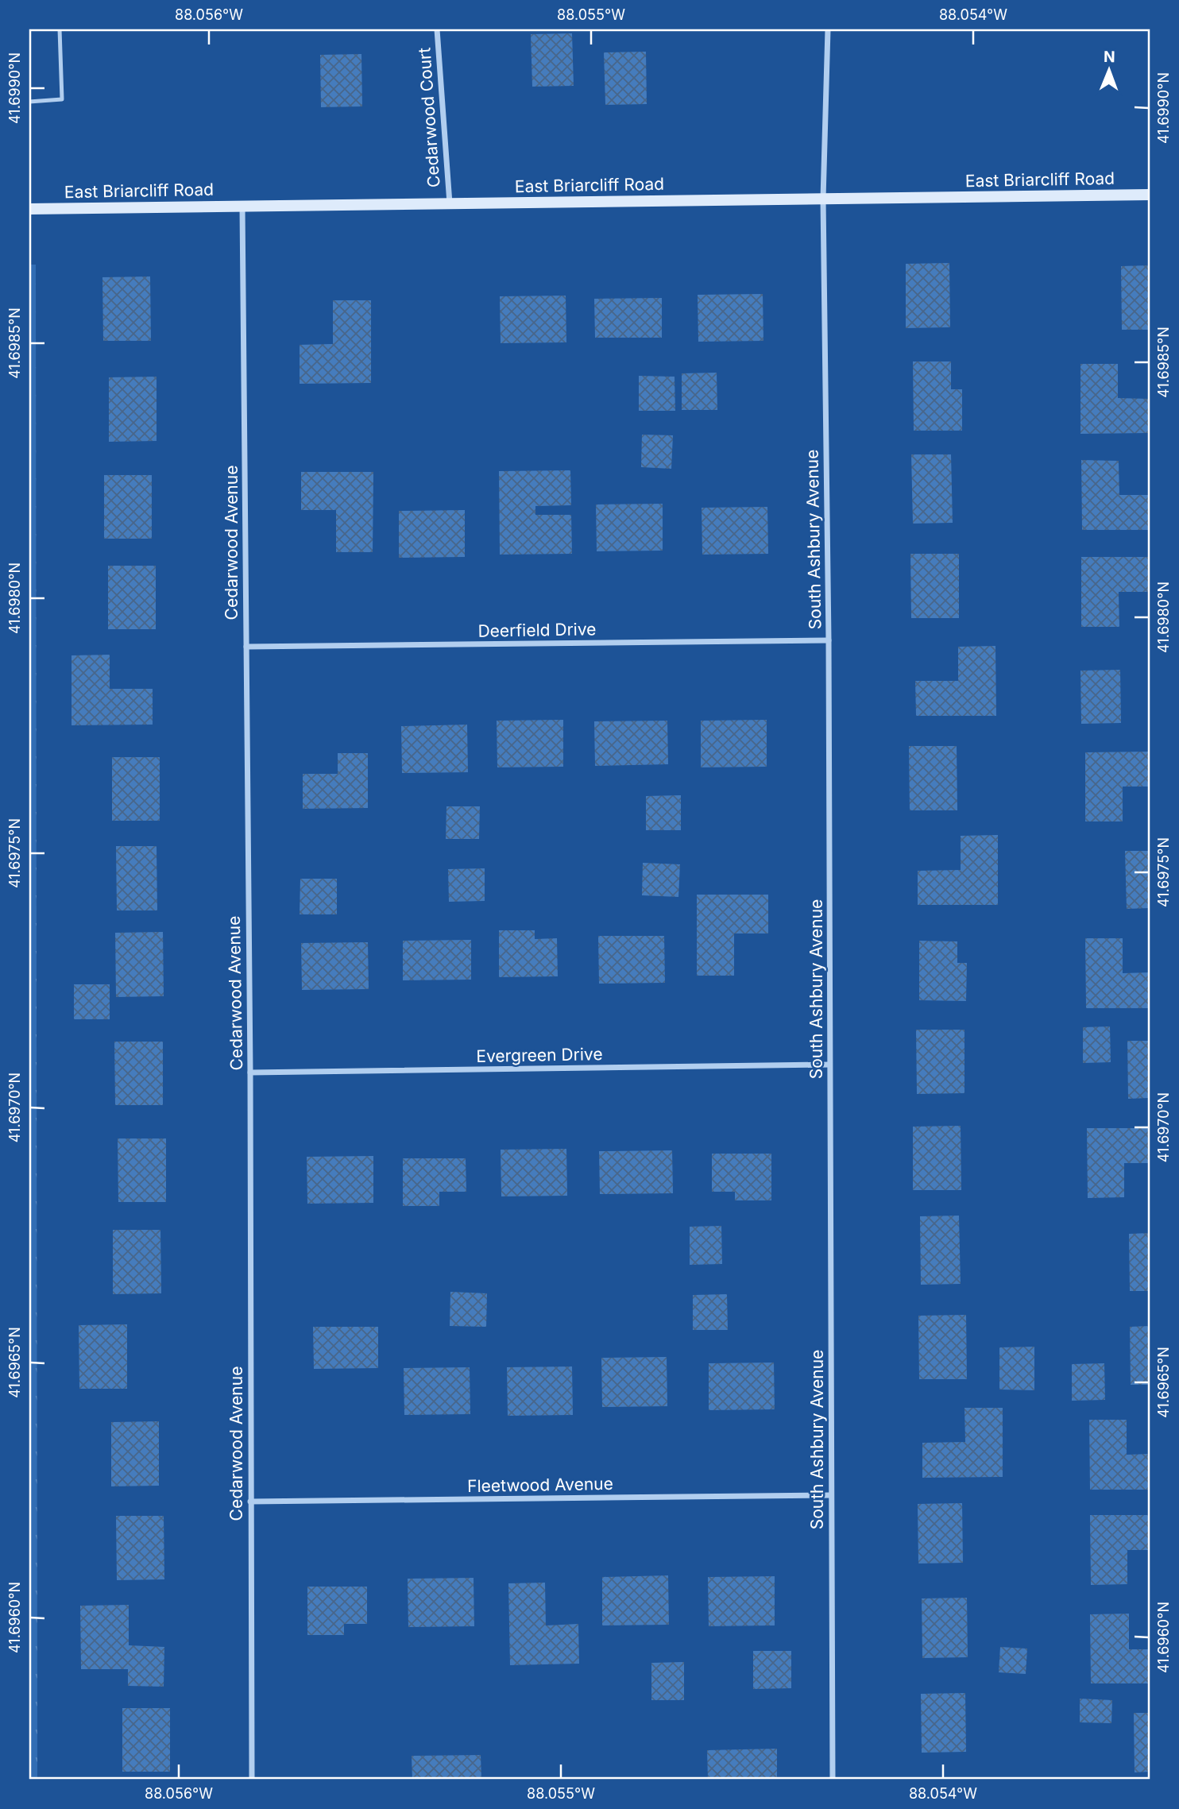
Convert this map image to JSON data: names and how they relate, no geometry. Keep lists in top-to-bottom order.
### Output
{
  "streets": {
    "street": [
      "Cedarwood Court",
      "East Briarcliff Road",
      "South Ashbury Avenue",
      "Cedarwood Avenue",
      "Deerfield Drive",
      "Evergreen Drive",
      "Fleetwood Avenue"
    ]
  },
  "crossings": [
    ["Cedarwood Court", "East Briarcliff Road"],
    ["East Briarcliff Road", "South Ashbury Avenue"],
    ["East Briarcliff Road", "Cedarwood Avenue"],
    ["South Ashbury Avenue", "Deerfield Drive"],
    ["South Ashbury Avenue", "Evergreen Drive"],
    ["South Ashbury Avenue", "Fleetwood Avenue"],
    ["Cedarwood Avenue", "Deerfield Drive"],
    ["Cedarwood Avenue", "Evergreen Drive"],
    ["Cedarwood Avenue", "Fleetwood Avenue"]
  ],
  "north": "top",
  "coordinates": [
    "88.056°W",
    "88.055°W",
    "88.054°W",
    "41.6990°N",
    "41.6985°N",
    "41.6980°N",
    "41.6975°N",
    "41.6970°N",
    "41.6965°N",
    "41.6960°N"
  ]
}
